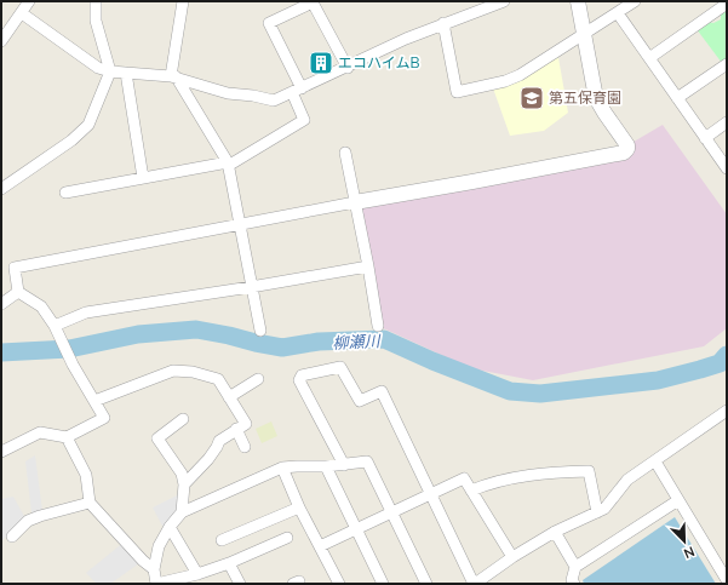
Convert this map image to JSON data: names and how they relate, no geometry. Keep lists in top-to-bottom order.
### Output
{
  "water": ["柳瀬川"],
  "places": {
    "building": ["エコハイムB"],
    "school or university": ["第五保育園"]
  },
  "north": "bottom right"
}
